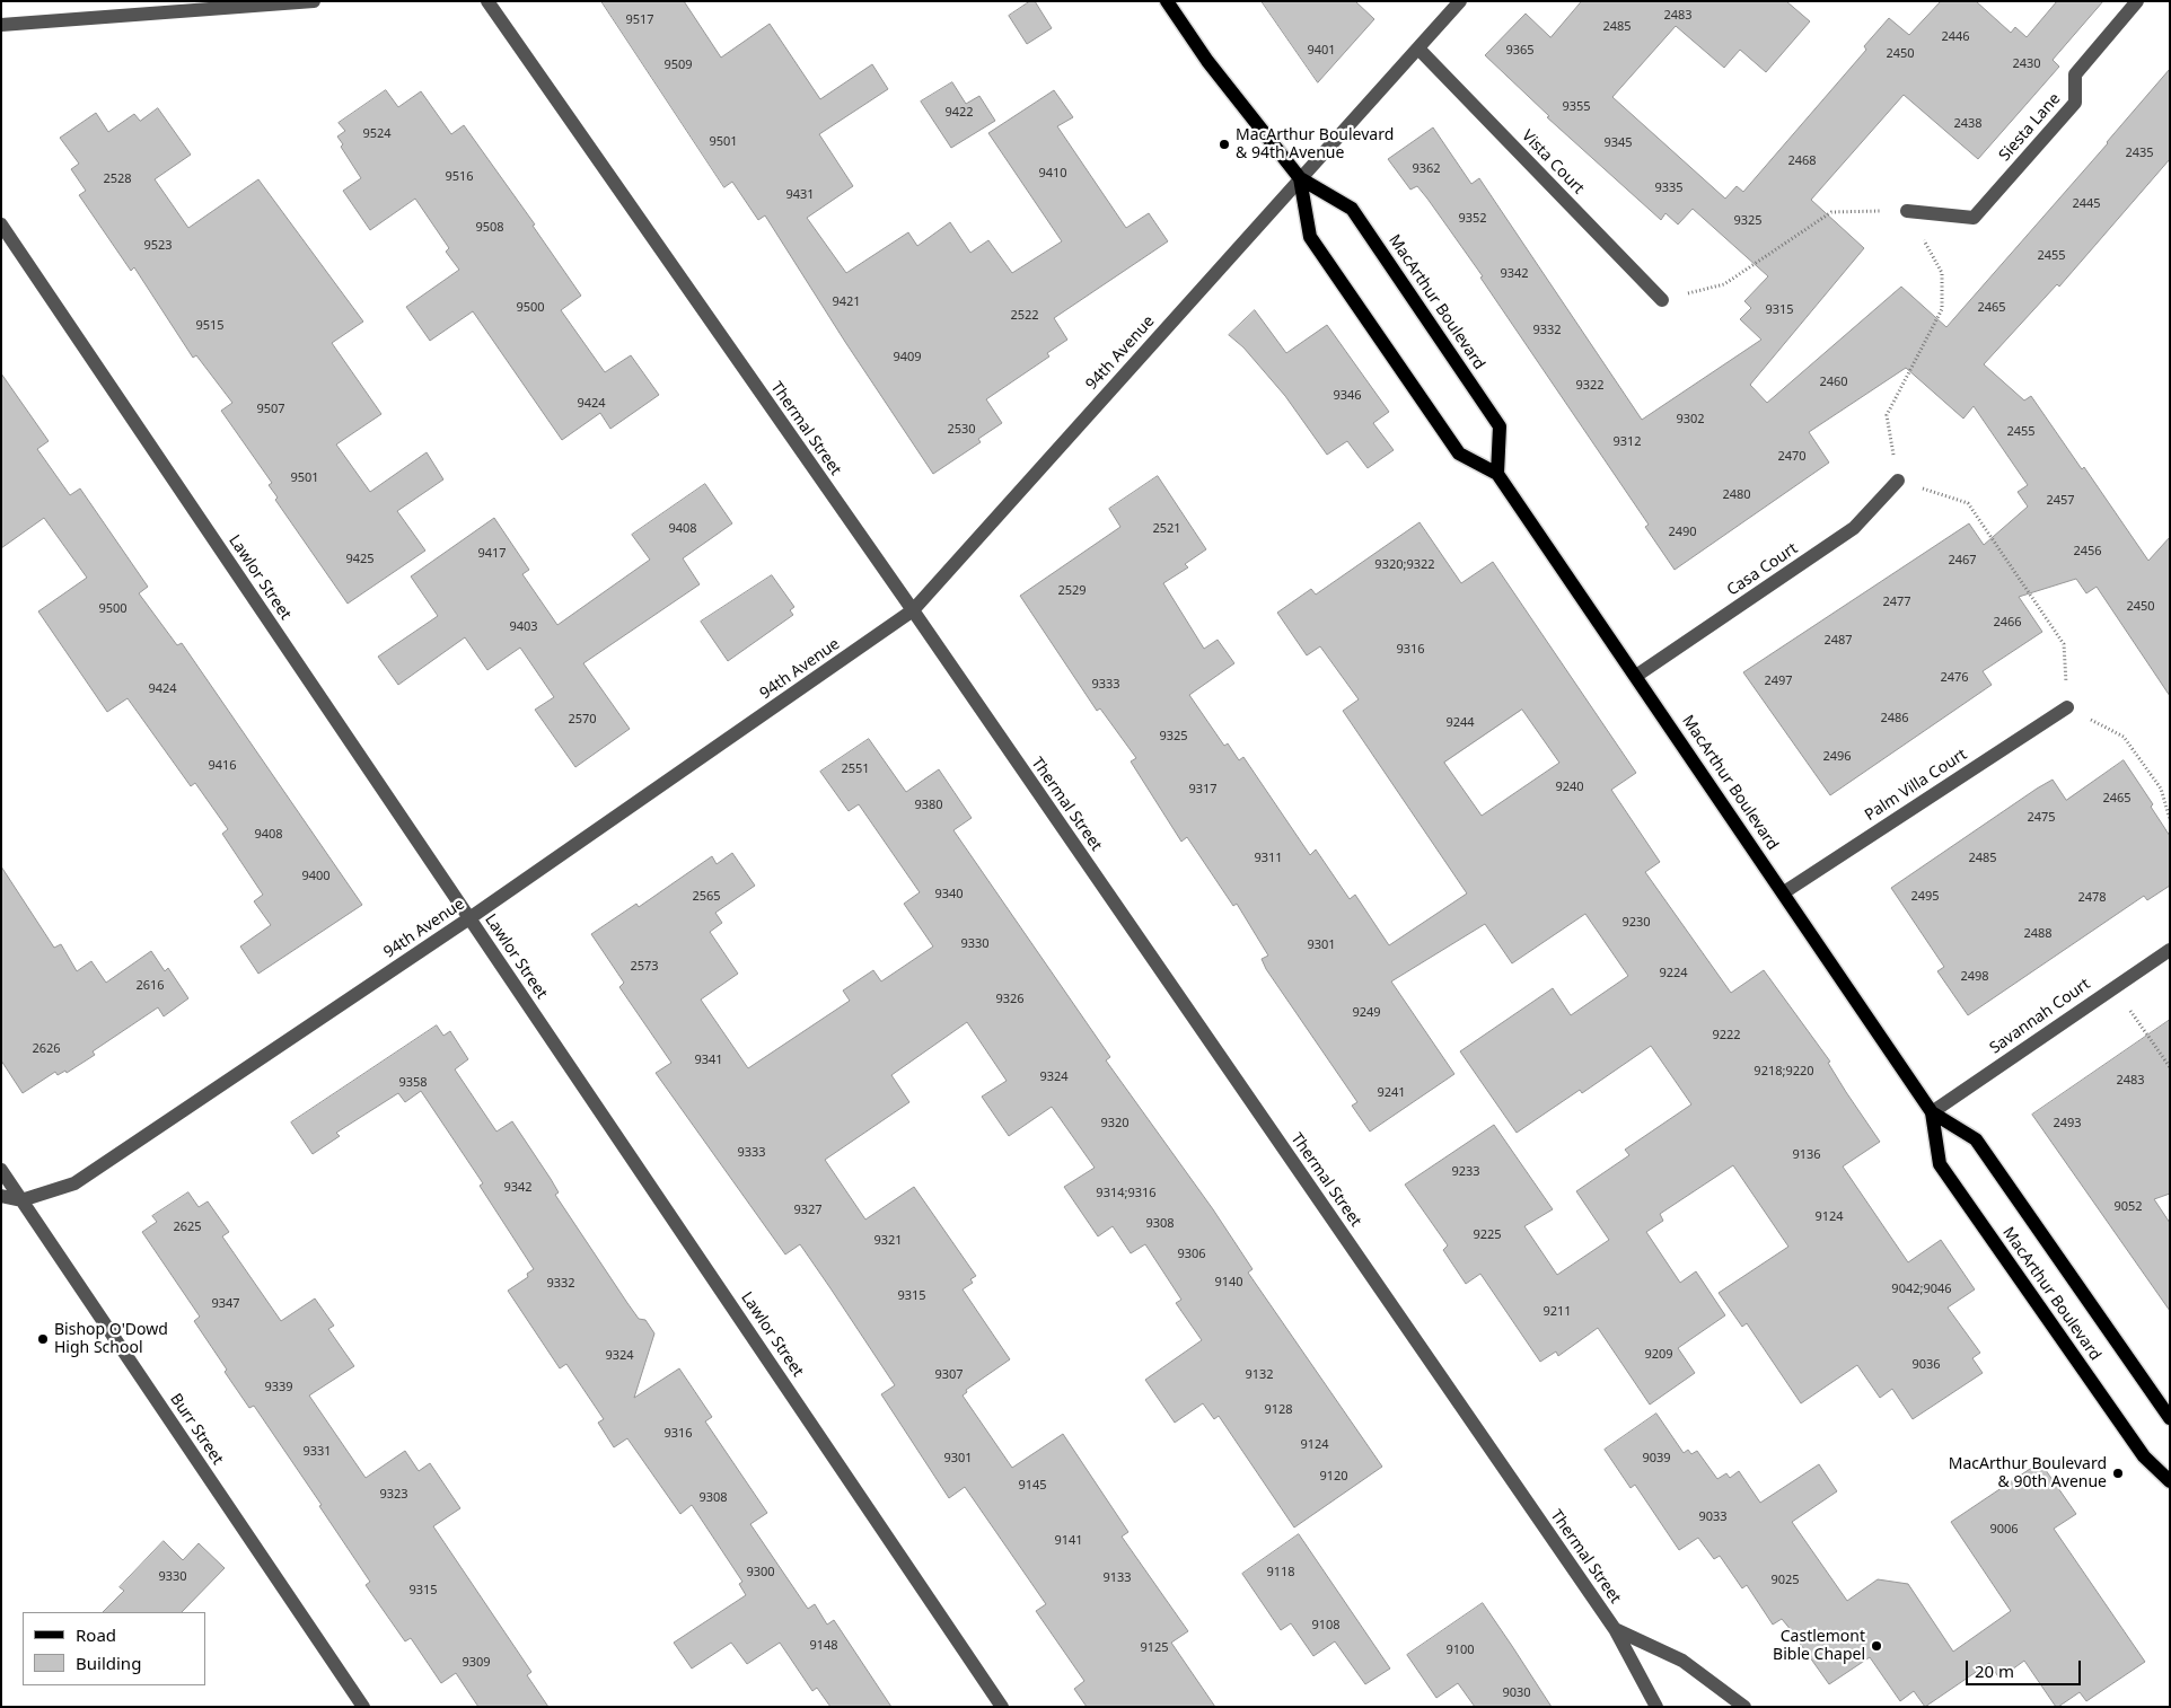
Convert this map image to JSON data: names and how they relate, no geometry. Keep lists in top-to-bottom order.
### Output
{
  "streets": {
    "main road": ["MacArthur Boulevard"],
    "street": [
      "Siesta Lane",
      "Vista Court",
      "94th Avenue",
      "Thermal Street",
      "Casa Court",
      "Lawlor Street",
      "Palm Villa Court",
      "Savannah Court",
      "Burr Street"
    ]
  },
  "crossings": [
    ["Vista Court", "94th Avenue"],
    ["MacArthur Boulevard", "94th Avenue"],
    ["MacArthur Boulevard", "Casa Court"],
    ["MacArthur Boulevard", "Palm Villa Court"],
    ["MacArthur Boulevard", "Savannah Court"],
    ["94th Avenue", "Thermal Street"],
    ["94th Avenue", "Lawlor Street"],
    ["94th Avenue", "Burr Street"]
  ],
  "places": [
    "MacArthur Boulevard & 94th Avenue",
    "Bishop O'Dowd High School",
    "MacArthur Boulevard & 90th Avenue",
    "Castlemont Bible Chapel"
  ],
  "house_numbers": [
    "2483",
    "9517",
    "2485",
    "2446",
    "9401",
    "9365",
    "2450",
    "2430",
    "9509",
    "9355",
    "9422",
    "2438",
    "9524",
    "9501",
    "9345",
    "2435",
    "2468",
    "9362",
    "9410",
    "9516",
    "2528",
    "9335",
    "9431",
    "2445",
    "9352",
    "9325",
    "9508",
    "9523",
    "2455",
    "9342",
    "9421",
    "9500",
    "2465",
    "9315",
    "2522",
    "9515",
    "9332",
    "9409",
    "2460",
    "9322",
    "9346",
    "9424",
    "9507",
    "9302",
    "2530",
    "2455",
    "9312",
    "2470",
    "9501",
    "2480",
    "2457",
    "9408",
    "2521",
    "2490",
    "2456",
    "9417",
    "9425",
    "2467",
    "9320;9322",
    "2529",
    "2477",
    "2450",
    "9500",
    "2466",
    "9403",
    "2487",
    "9316",
    "2476",
    "2497",
    "9333",
    "9424",
    "2486",
    "2570",
    "9244",
    "9325",
    "2496",
    "9416",
    "2551",
    "9240",
    "9317",
    "2465",
    "9380",
    "2475",
    "9408",
    "9311",
    "2485",
    "9400",
    "9340",
    "2565",
    "2495",
    "2478",
    "9230",
    "2488",
    "9330",
    "9301",
    "2573",
    "9224",
    "2498",
    "2616",
    "9326",
    "9249",
    "9222",
    "2626",
    "9341",
    "9218;9220",
    "9324",
    "2483",
    "9358",
    "9241",
    "9320",
    "2493",
    "9333",
    "9136",
    "9233",
    "9342",
    "9314;9316",
    "9052",
    "9327",
    "9124",
    "9308",
    "2625",
    "9225",
    "9321",
    "9306",
    "9140",
    "9332",
    "9042;9046",
    "9315",
    "9347",
    "9211",
    "9209",
    "9324",
    "9036",
    "9307",
    "9132",
    "9339",
    "9128",
    "9316",
    "9124",
    "9331",
    "9301",
    "9039",
    "9120",
    "9145",
    "9323",
    "9308",
    "9033",
    "9006",
    "9141",
    "9300",
    "9118",
    "9330",
    "9133",
    "9025",
    "9315",
    "9108",
    "9148",
    "9125",
    "9100",
    "9309",
    "9030"
  ],
  "legend": ["Road", "Building"],
  "scale_bar": "20 m"
}
